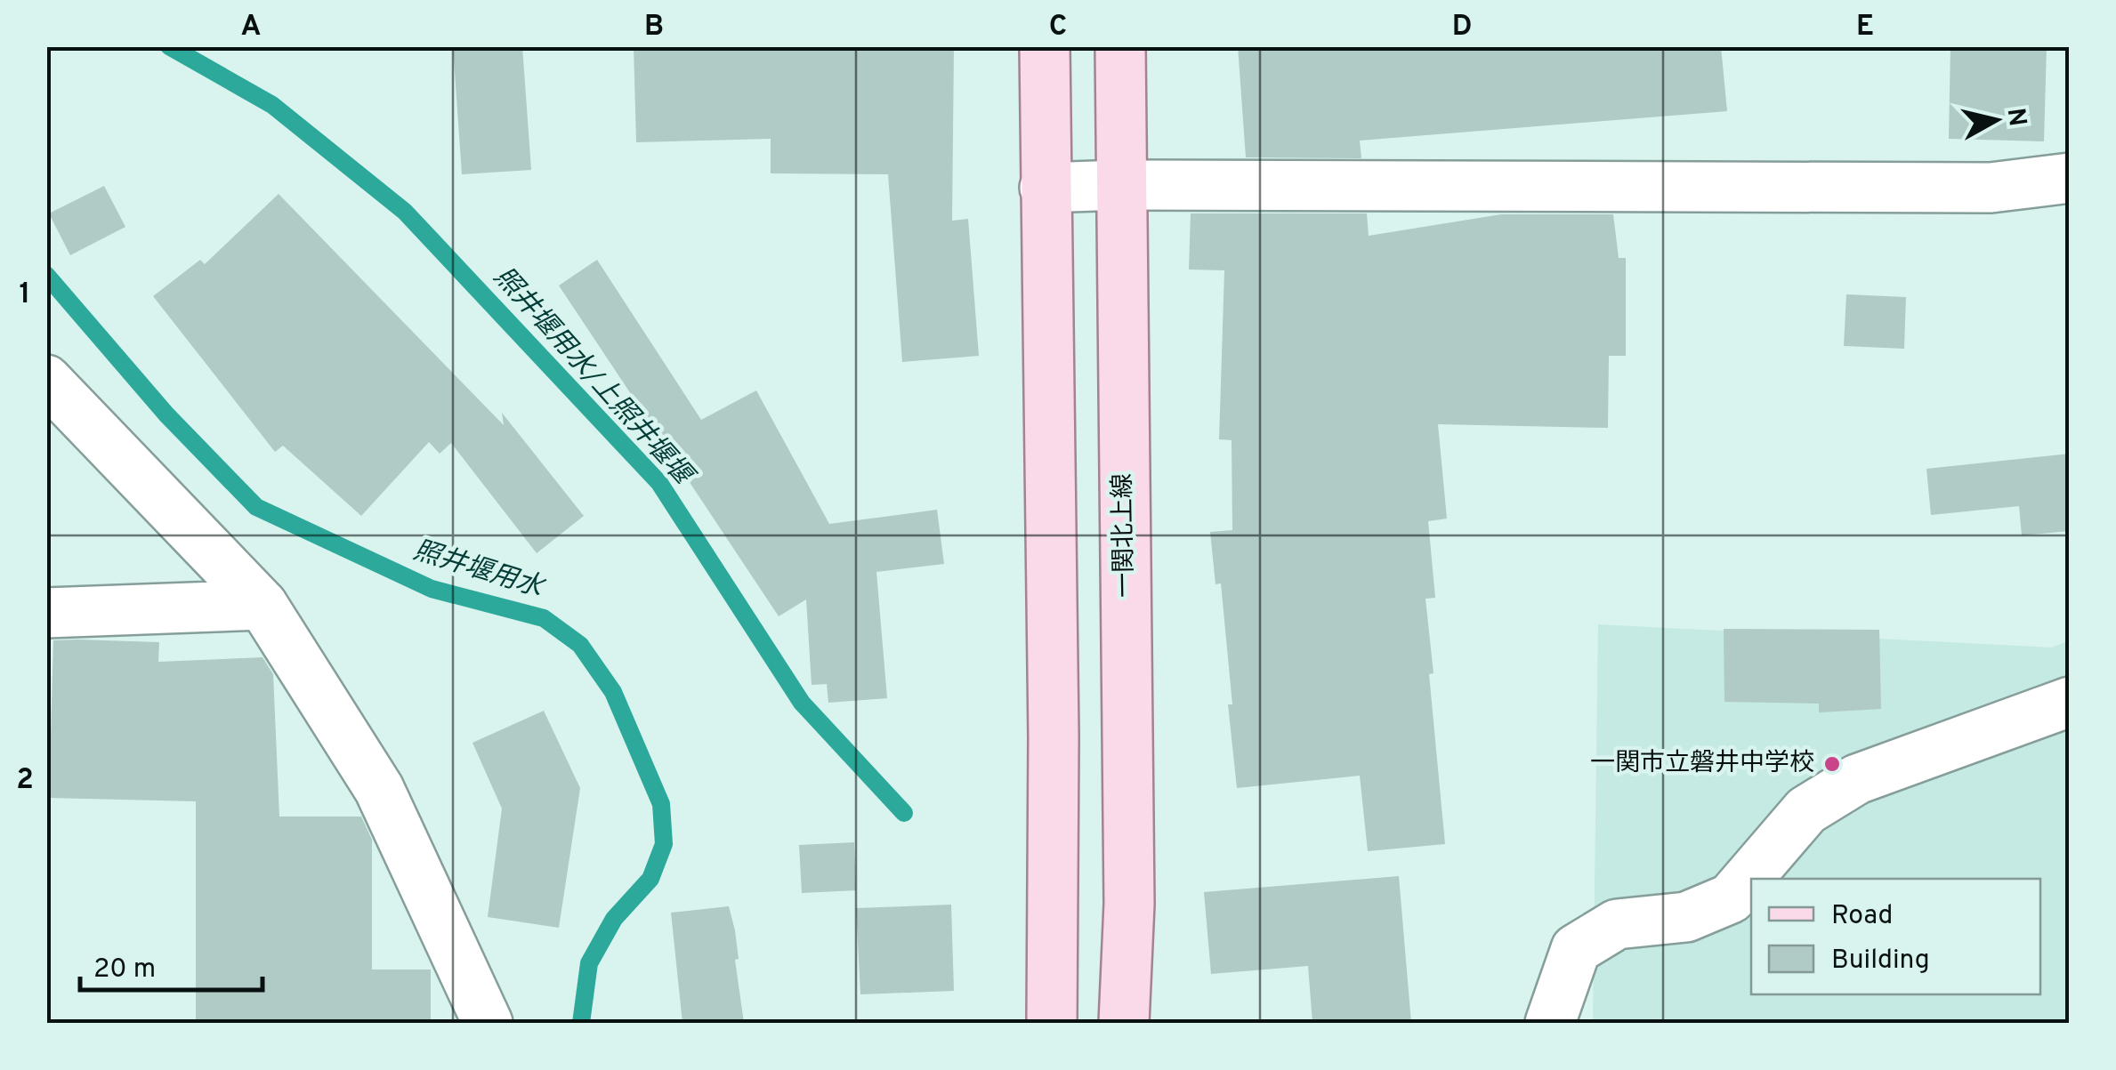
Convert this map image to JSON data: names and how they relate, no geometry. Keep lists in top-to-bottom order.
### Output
{
  "streets": {
    "main road": ["一関北上線"]
  },
  "water": ["照井堰用水/上照井堰堰", "照井堰用水"],
  "places": ["一関市立磐井中学校"],
  "legend": ["Road", "Building"],
  "scale_bar": "20 m",
  "north": "right",
  "grid": {
    "columns": [
      "A",
      "B",
      "C",
      "D",
      "E"
    ],
    "rows": ["1", "2"]
  }
}
